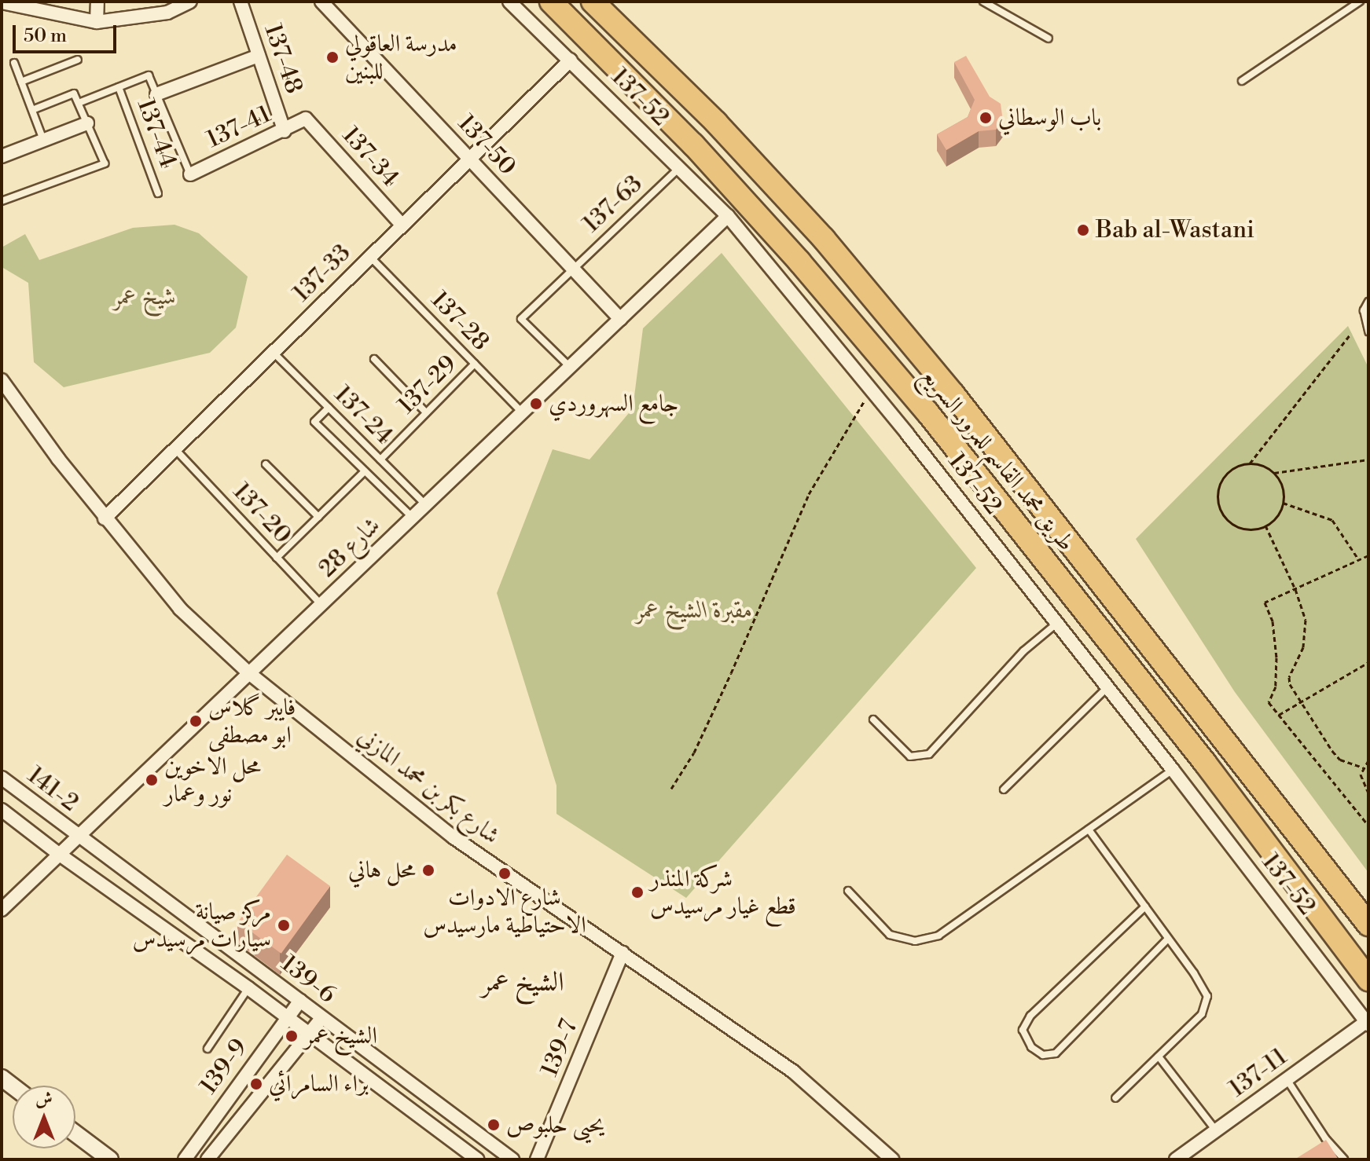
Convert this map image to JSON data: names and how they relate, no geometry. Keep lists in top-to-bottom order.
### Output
{
  "streets": {
    "highway": ["طريق محمد القاسم للمرور السريع"],
    "street": [
      "137-48",
      "137-52",
      "137-41",
      "137-50",
      "137-34",
      "137-33",
      "شارع 28",
      "شارع بكر بن محمد المازني",
      "141-2",
      "139-6",
      "139-7",
      "139-9",
      "137-11"
    ],
    "lane": [
      "137-44",
      "137-63",
      "137-28",
      "137-29",
      "137-24",
      "137-20"
    ]
  },
  "crossings": [
    ["137-48", "137-41"],
    ["137-52", "137-63"],
    ["137-52", "137-33"],
    ["137-52", "شارع 28"],
    ["137-52", "137-11"],
    ["137-41", "137-34"],
    ["137-50", "137-63"],
    ["137-50", "137-33"],
    ["137-50", "شارع 28"],
    ["137-34", "137-33"],
    ["137-63", "شارع 28"],
    ["137-33", "137-28"],
    ["137-33", "137-24"],
    ["137-33", "137-20"],
    ["137-33", "شارع بكر بن محمد المازني"],
    ["137-28", "137-29"],
    ["137-28", "شارع 28"],
    ["137-29", "137-24"],
    ["137-24", "شارع 28"],
    ["137-20", "شارع 28"],
    ["شارع 28", "شارع بكر بن محمد المازني"],
    ["شارع 28", "141-2"],
    ["شارع 28", "139-6"],
    ["شارع بكر بن محمد المازني", "139-7"],
    ["141-2", "139-6"],
    ["139-6", "139-9"]
  ],
  "districts": ["الشيخ عمر"],
  "parks": ["شيخ عمر", "مقبرة الشيخ عمر"],
  "places": [
    "مدرسة العاقولي للبنين",
    "باب الوسطاني",
    "Bab al-Wastani",
    "جامع السهروردي",
    "فايبر گلاس ابو مصطفى",
    "محل الاخوين نور وعمار",
    "محل هاني",
    "شارع الادوات الاحتياطية مارسيدس",
    "شركة المنذر قطع غيار مرسيدس",
    "مركز صيانة سيارات مرسيدس",
    "الشيخ عمر",
    "براء السامرائي",
    "يحيى حلبوص"
  ],
  "scale_bar": "50 m",
  "north": "top"
}
